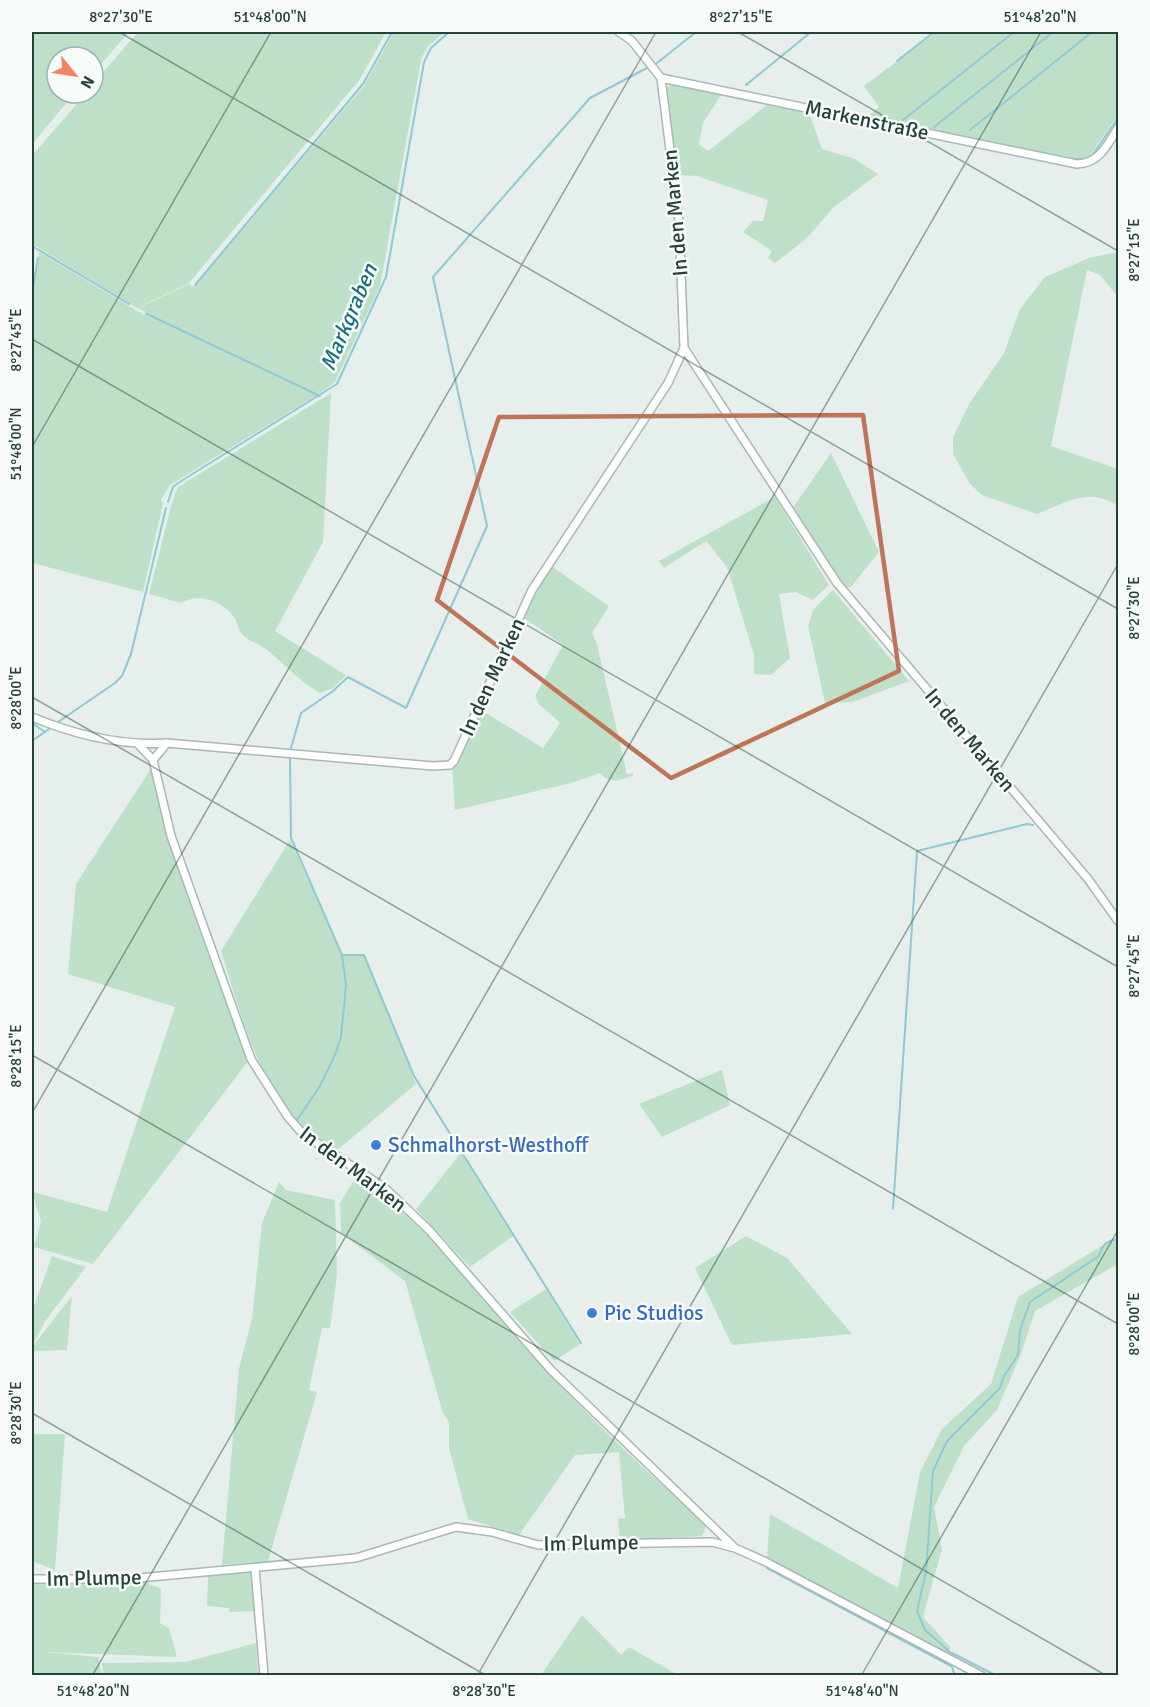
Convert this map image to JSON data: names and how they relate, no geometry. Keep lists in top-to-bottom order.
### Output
{
  "streets": {
    "street": ["Markenstraße", "In den Marken", "Im Plumpe"]
  },
  "crossings": [
    ["Markenstraße", "In den Marken"],
    ["In den Marken", "Im Plumpe"]
  ],
  "water": ["Markgraben"],
  "places": ["Schmalhorst-Westhoff", "Pic Studios"],
  "north": "bottom right",
  "coordinates": [
    "8°27'30\"E",
    "51°48'00\"N",
    "8°27'15\"E",
    "51°48'20\"N",
    "8°27'45\"E",
    "8°28'00\"E",
    "8°28'15\"E",
    "8°28'30\"E",
    "51°48'40\"N"
  ]
}
